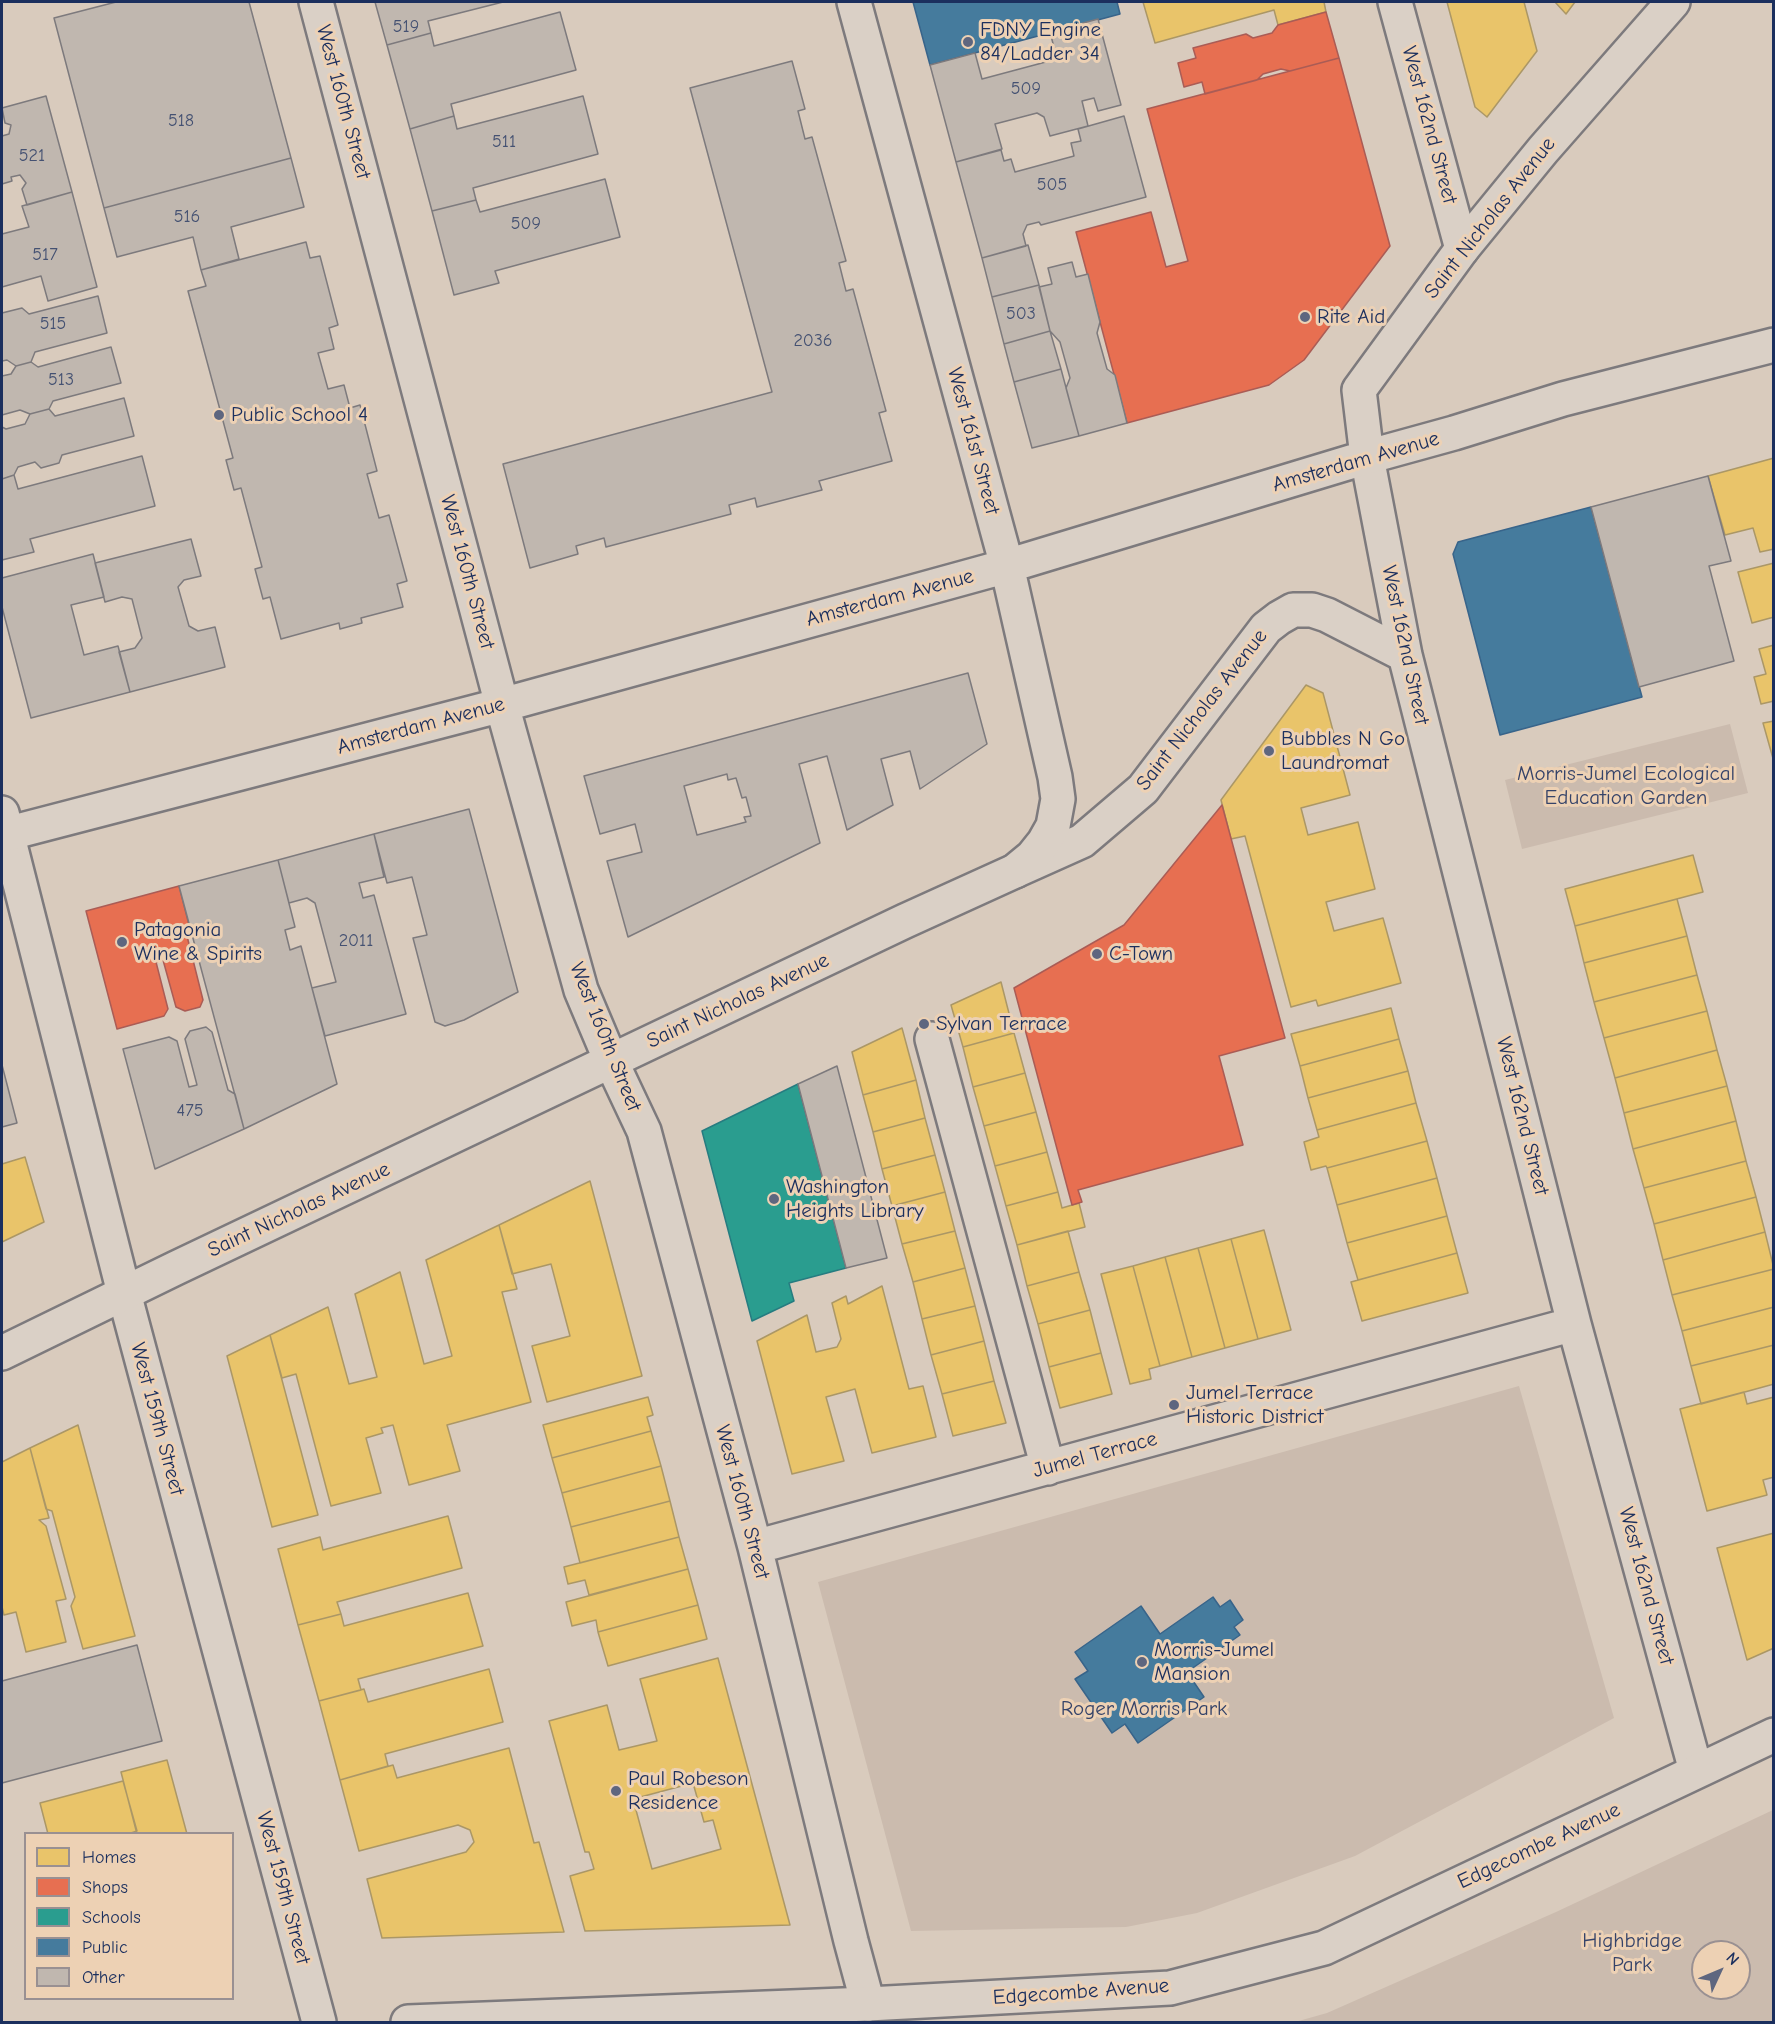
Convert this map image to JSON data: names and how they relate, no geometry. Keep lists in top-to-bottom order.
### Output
{
  "streets": {
    "street": [
      "West 160th Street",
      "West 162nd Street",
      "Saint Nicholas Avenue",
      "West 161st Street",
      "Amsterdam Avenue",
      "West 159th Street",
      "Jumel Terrace",
      "Edgecombe Avenue"
    ]
  },
  "crossings": [
    ["West 160th Street", "Saint Nicholas Avenue"],
    ["West 160th Street", "Amsterdam Avenue"],
    ["West 160th Street", "Jumel Terrace"],
    ["West 160th Street", "Edgecombe Avenue"],
    ["West 162nd Street", "Saint Nicholas Avenue"],
    ["West 162nd Street", "Amsterdam Avenue"],
    ["West 162nd Street", "Jumel Terrace"],
    ["West 162nd Street", "Edgecombe Avenue"],
    ["Saint Nicholas Avenue", "West 161st Street"],
    ["Saint Nicholas Avenue", "Amsterdam Avenue"],
    ["Saint Nicholas Avenue", "West 159th Street"],
    ["West 161st Street", "Amsterdam Avenue"],
    ["Amsterdam Avenue", "West 159th Street"]
  ],
  "parks": ["Morris-Jumel Ecological Education Garden", "Roger Morris Park", "Highbridge Park"],
  "places": [
    "FDNY Engine 84/Ladder 34",
    "Rite Aid",
    "Public School 4",
    "Bubbles N Go Laundromat",
    "Patagonia Wine & Spirits",
    "C-Town",
    "Sylvan Terrace",
    "Washington Heights Library",
    "Jumel Terrace Historic District",
    "Morris-Jumel Mansion",
    "Paul Robeson Residence"
  ],
  "house_numbers": [
    "519",
    "509",
    "518",
    "511",
    "521",
    "505",
    "516",
    "509",
    "517",
    "503",
    "515",
    "2036",
    "513",
    "2011",
    "475"
  ],
  "legend": [
    "Homes",
    "Shops",
    "Schools",
    "Public",
    "Other"
  ],
  "north": "top right"
}
